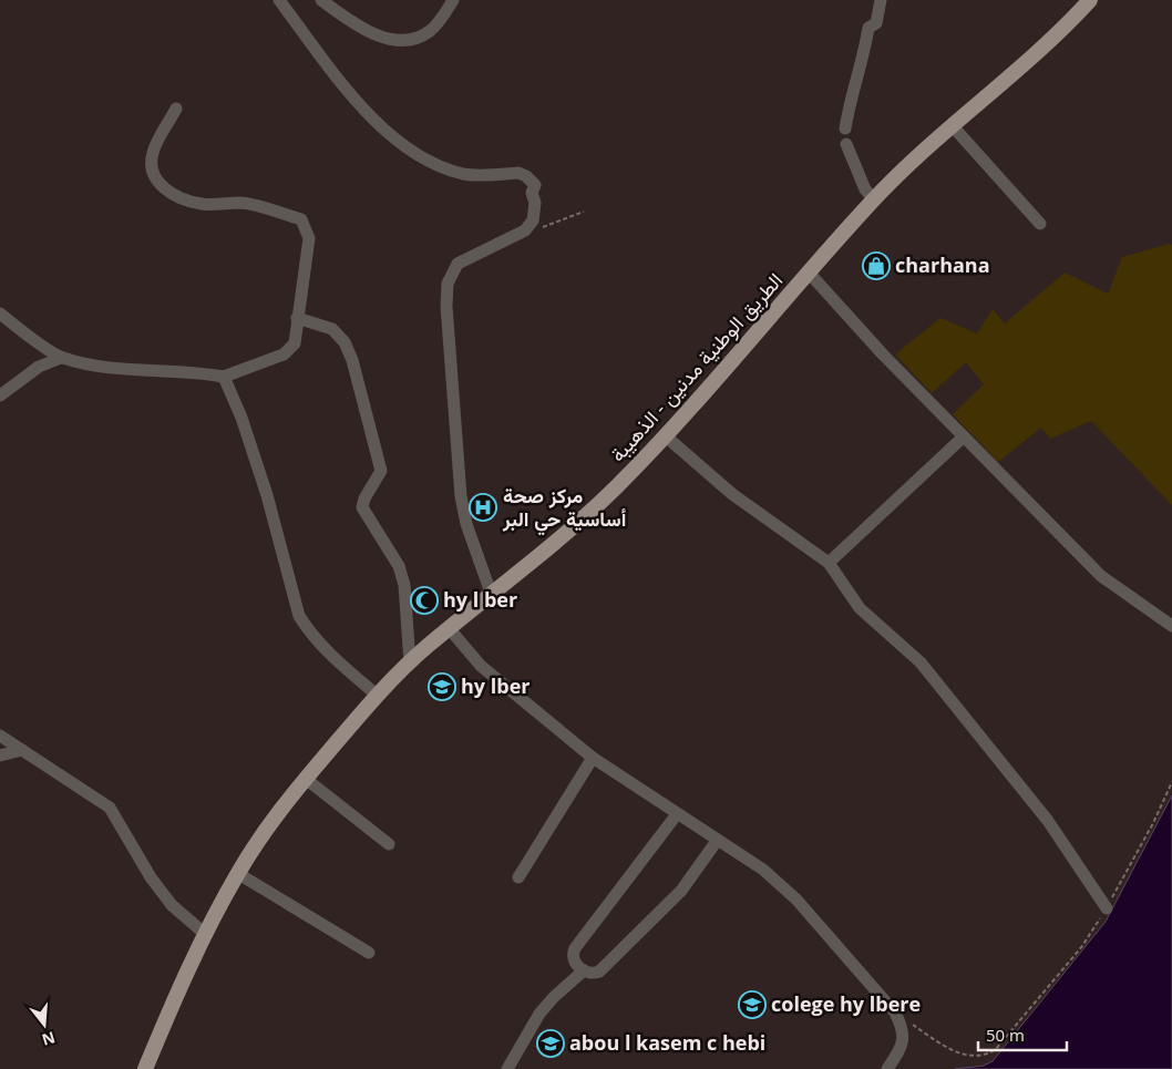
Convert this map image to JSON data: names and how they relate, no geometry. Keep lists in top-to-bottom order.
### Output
{
  "streets": {
    "main road": ["الطريق الوطنية مدنين - الذهيبة"]
  },
  "places": {
    "shop": ["charhana"],
    "hospital": ["مركز صحة أساسية حي البر"],
    "mosque": ["hy l ber"],
    "school or university": ["hy lber", "colege hy lbere", "abou l kasem c hebi"]
  },
  "scale_bar": "50 m",
  "north": "bottom"
}
